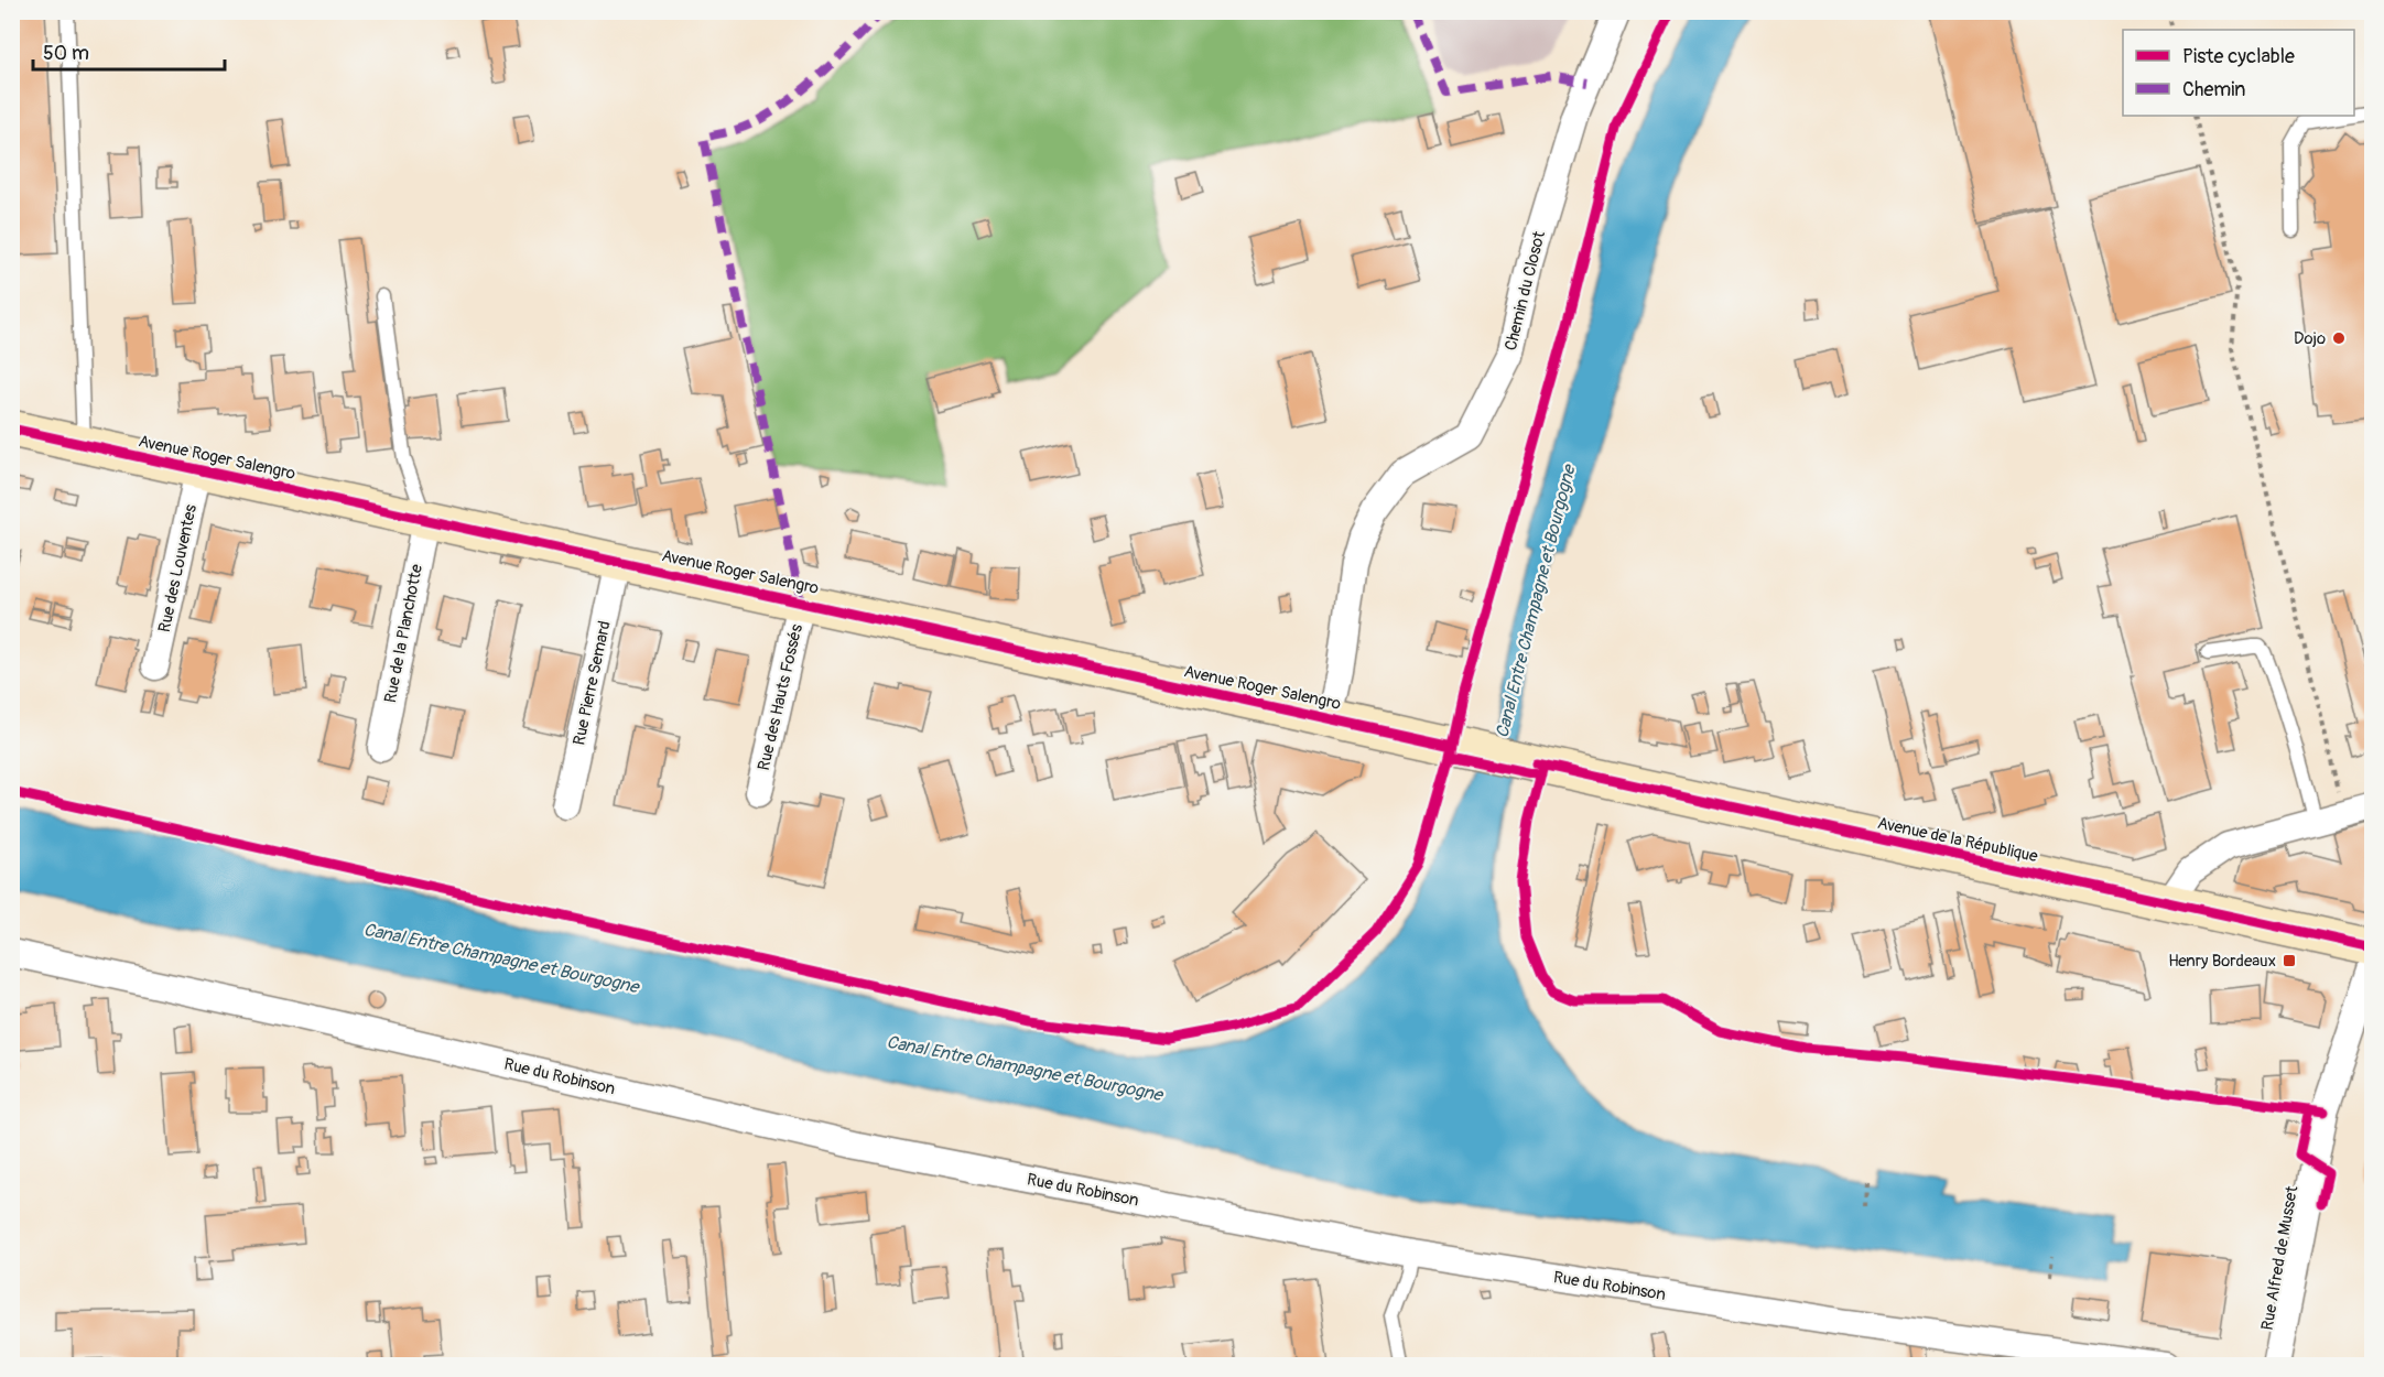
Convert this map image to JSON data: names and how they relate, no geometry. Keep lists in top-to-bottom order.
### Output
{
  "streets": {
    "main road": ["Avenue Roger Salengro", "Avenue de la République"],
    "street": [
      "Chemin du Closot",
      "Rue des Louventes",
      "Rue de la Planchotte",
      "Rue Pierre Semard",
      "Rue des Hauts Fossés",
      "Rue du Robinson",
      "Rue Alfred de Musset"
    ]
  },
  "crossings": [
    ["Chemin du Closot", "Avenue Roger Salengro"],
    ["Avenue Roger Salengro", "Rue des Louventes"],
    ["Avenue Roger Salengro", "Rue de la Planchotte"],
    ["Avenue Roger Salengro", "Rue Pierre Semard"],
    ["Avenue Roger Salengro", "Rue des Hauts Fossés"],
    ["Avenue Roger Salengro", "Avenue de la République"]
  ],
  "water": ["Canal Entre Champagne et Bourgogne"],
  "places": {
    "other": ["Dojo"],
    "transit": ["Henry Bordeaux"]
  },
  "legend": ["Piste cyclable", "Chemin"],
  "scale_bar": "50 m"
}
